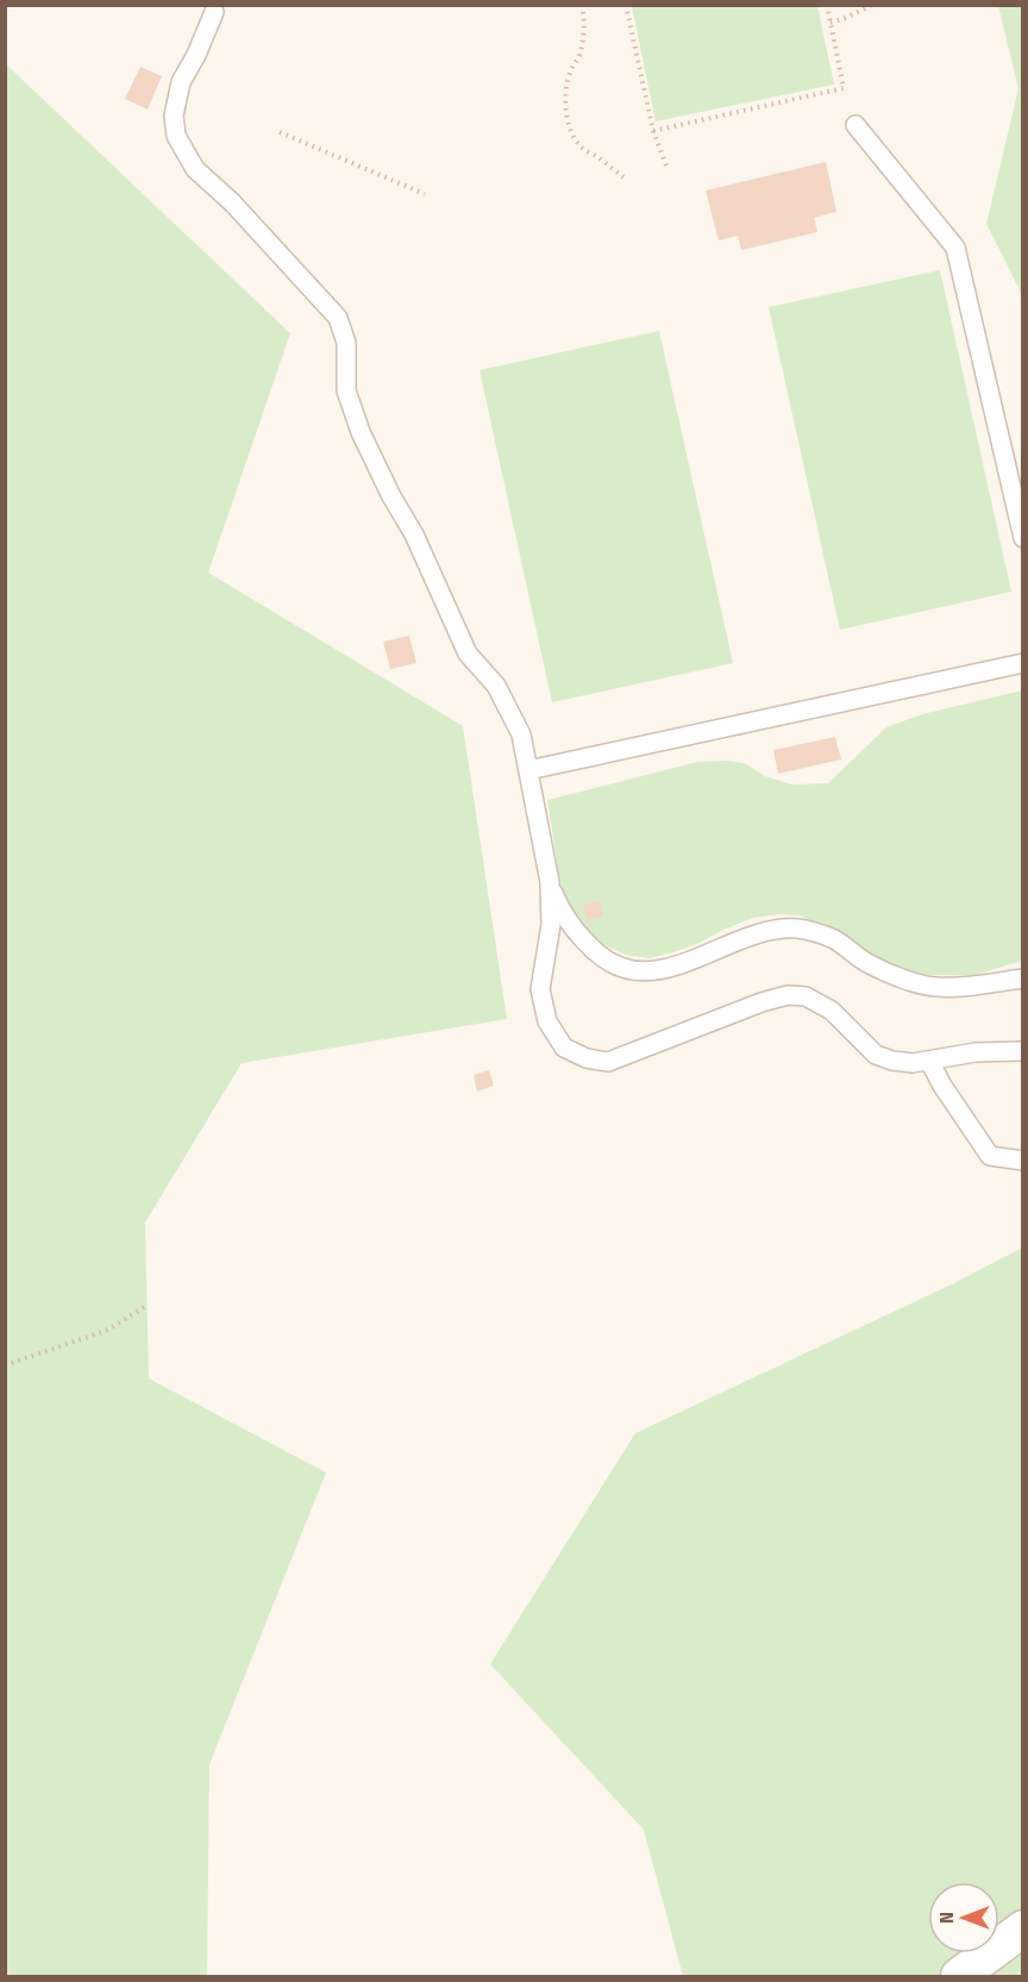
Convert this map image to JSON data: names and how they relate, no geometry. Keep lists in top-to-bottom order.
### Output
{
  "north": "left"
}
